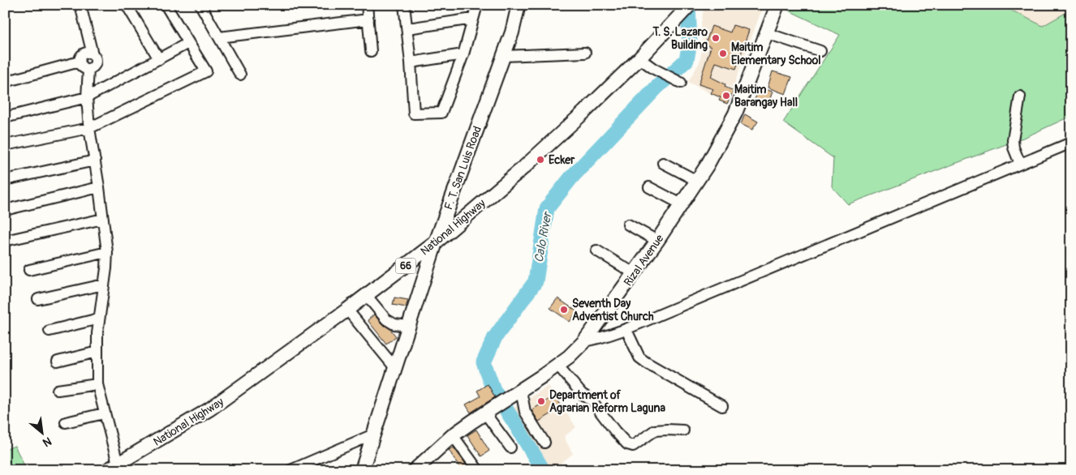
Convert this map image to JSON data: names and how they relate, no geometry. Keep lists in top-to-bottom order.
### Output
{
  "streets": {
    "main road": [
      "F. T. San Luis Road",
      "National Highway",
      "Rizal Avenue",
      "66"
    ]
  },
  "crossings": [
    ["F. T. San Luis Road", "National Highway"]
  ],
  "water": ["Calo River"],
  "places": [
    "T. S. Lazaro Building",
    "Maitim Elementary School",
    "Maitim Barangay Hall",
    "Ecker",
    "Seventh Day Adventist Church",
    "Department of Agrarian Reform Laguna"
  ],
  "north": "bottom right"
}
